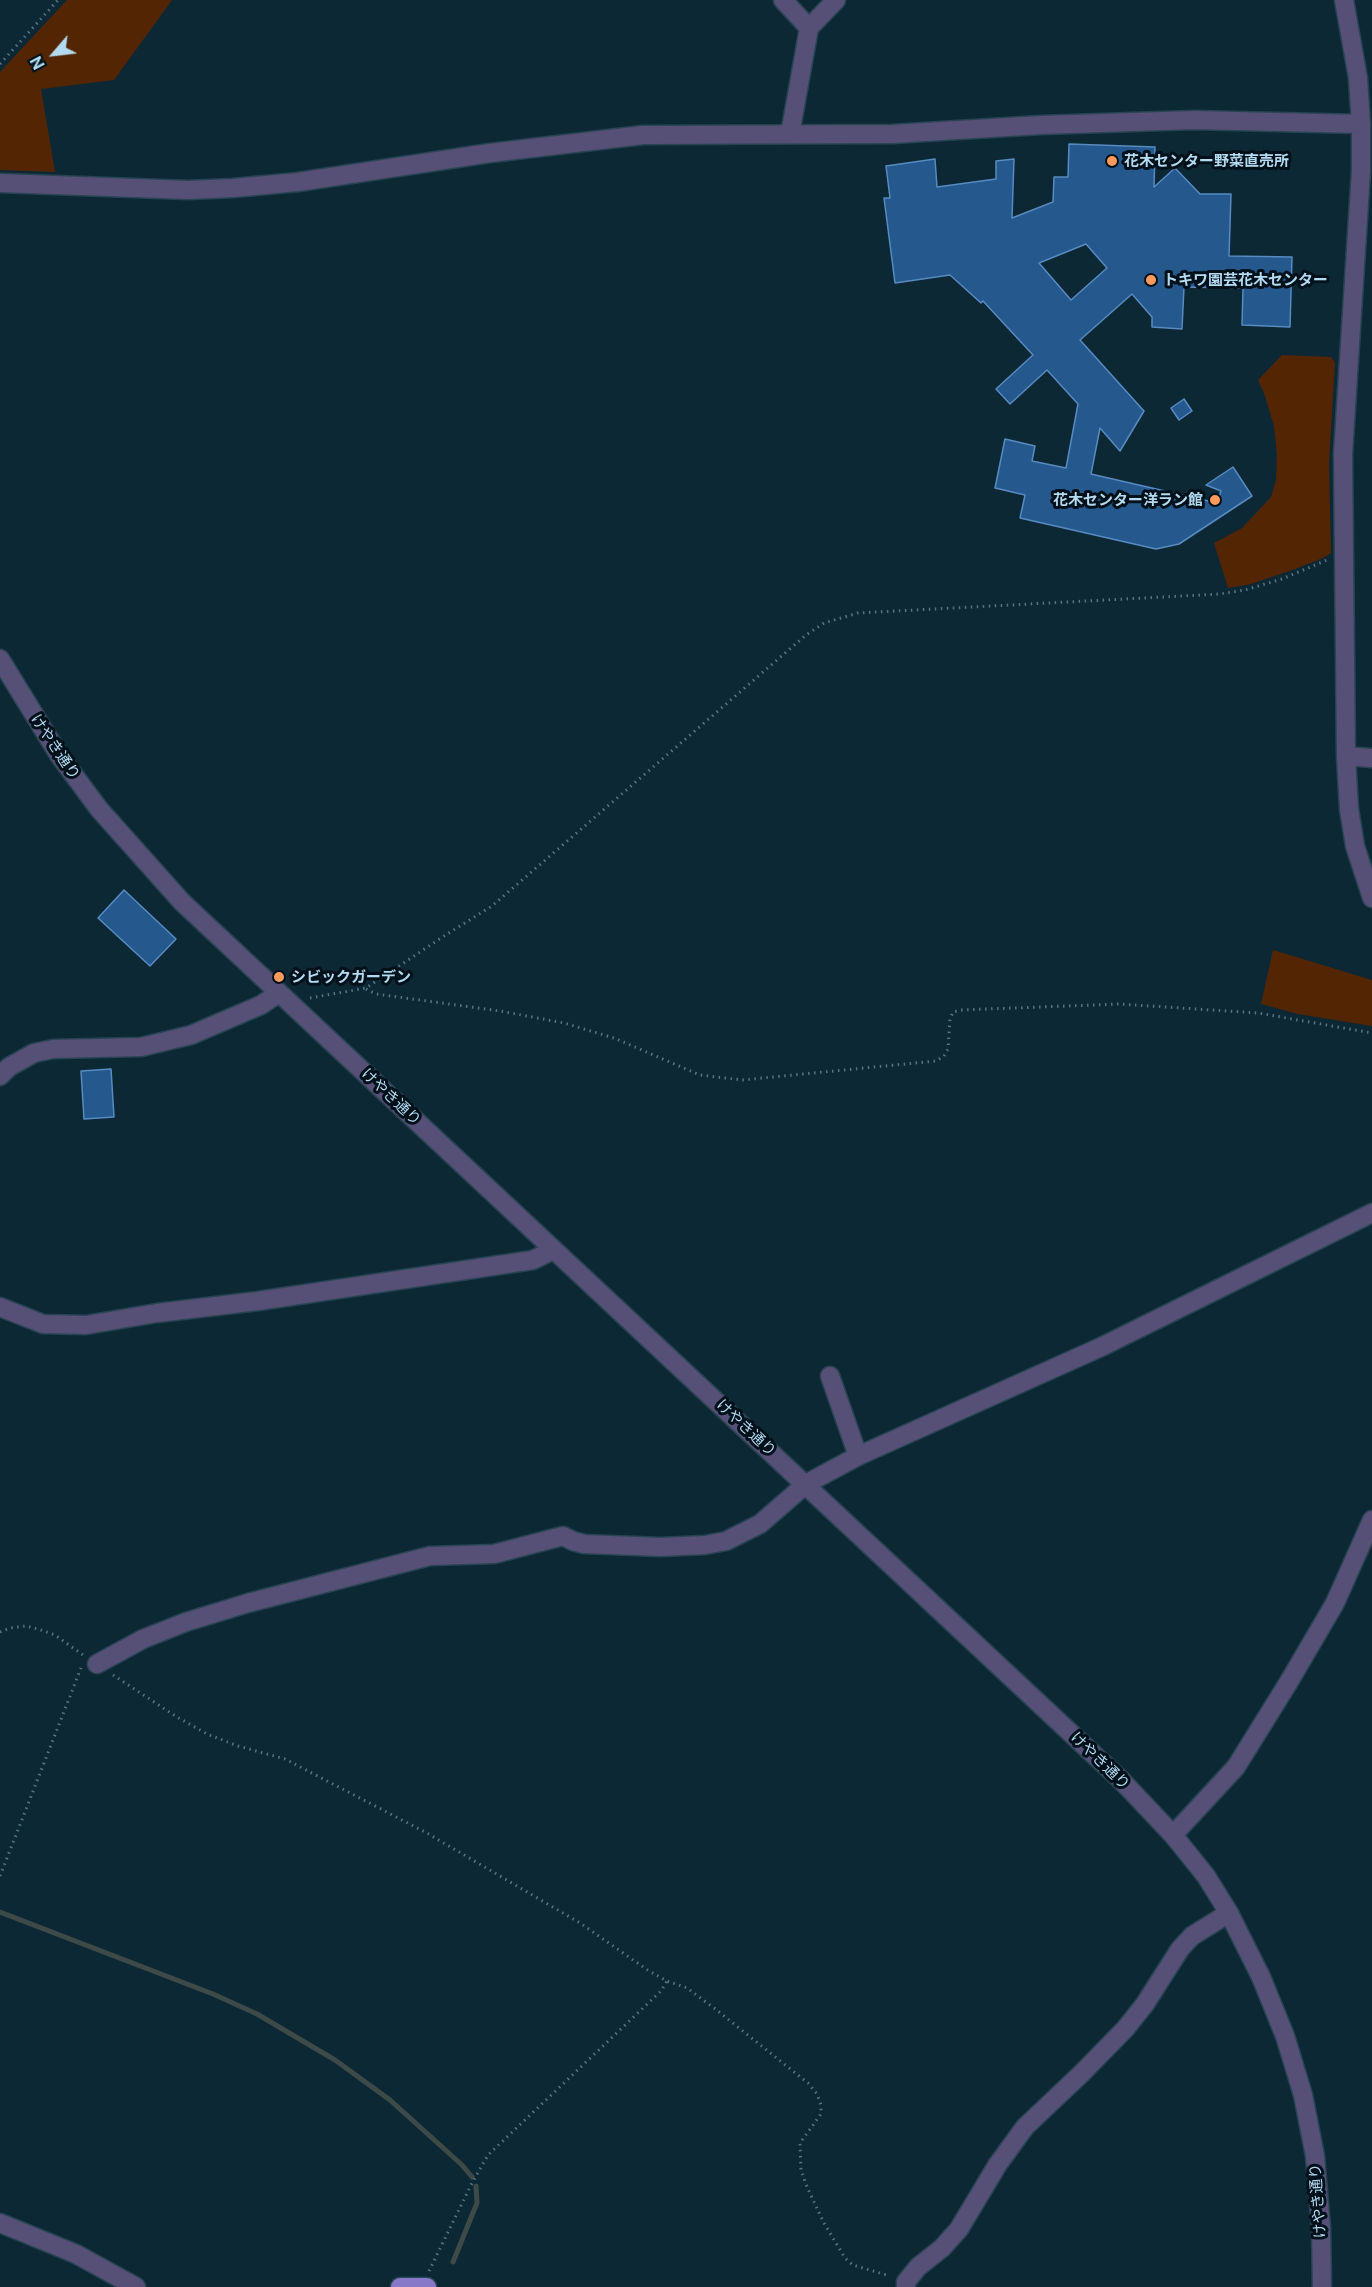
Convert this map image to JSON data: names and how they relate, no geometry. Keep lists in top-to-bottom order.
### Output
{
  "streets": {
    "street": ["けやき通り"]
  },
  "places": [
    "花木センター野菜直売所",
    "トキワ園芸花木センター",
    "花木センター洋ラン館",
    "シビックガーデン"
  ],
  "north": "bottom left"
}
